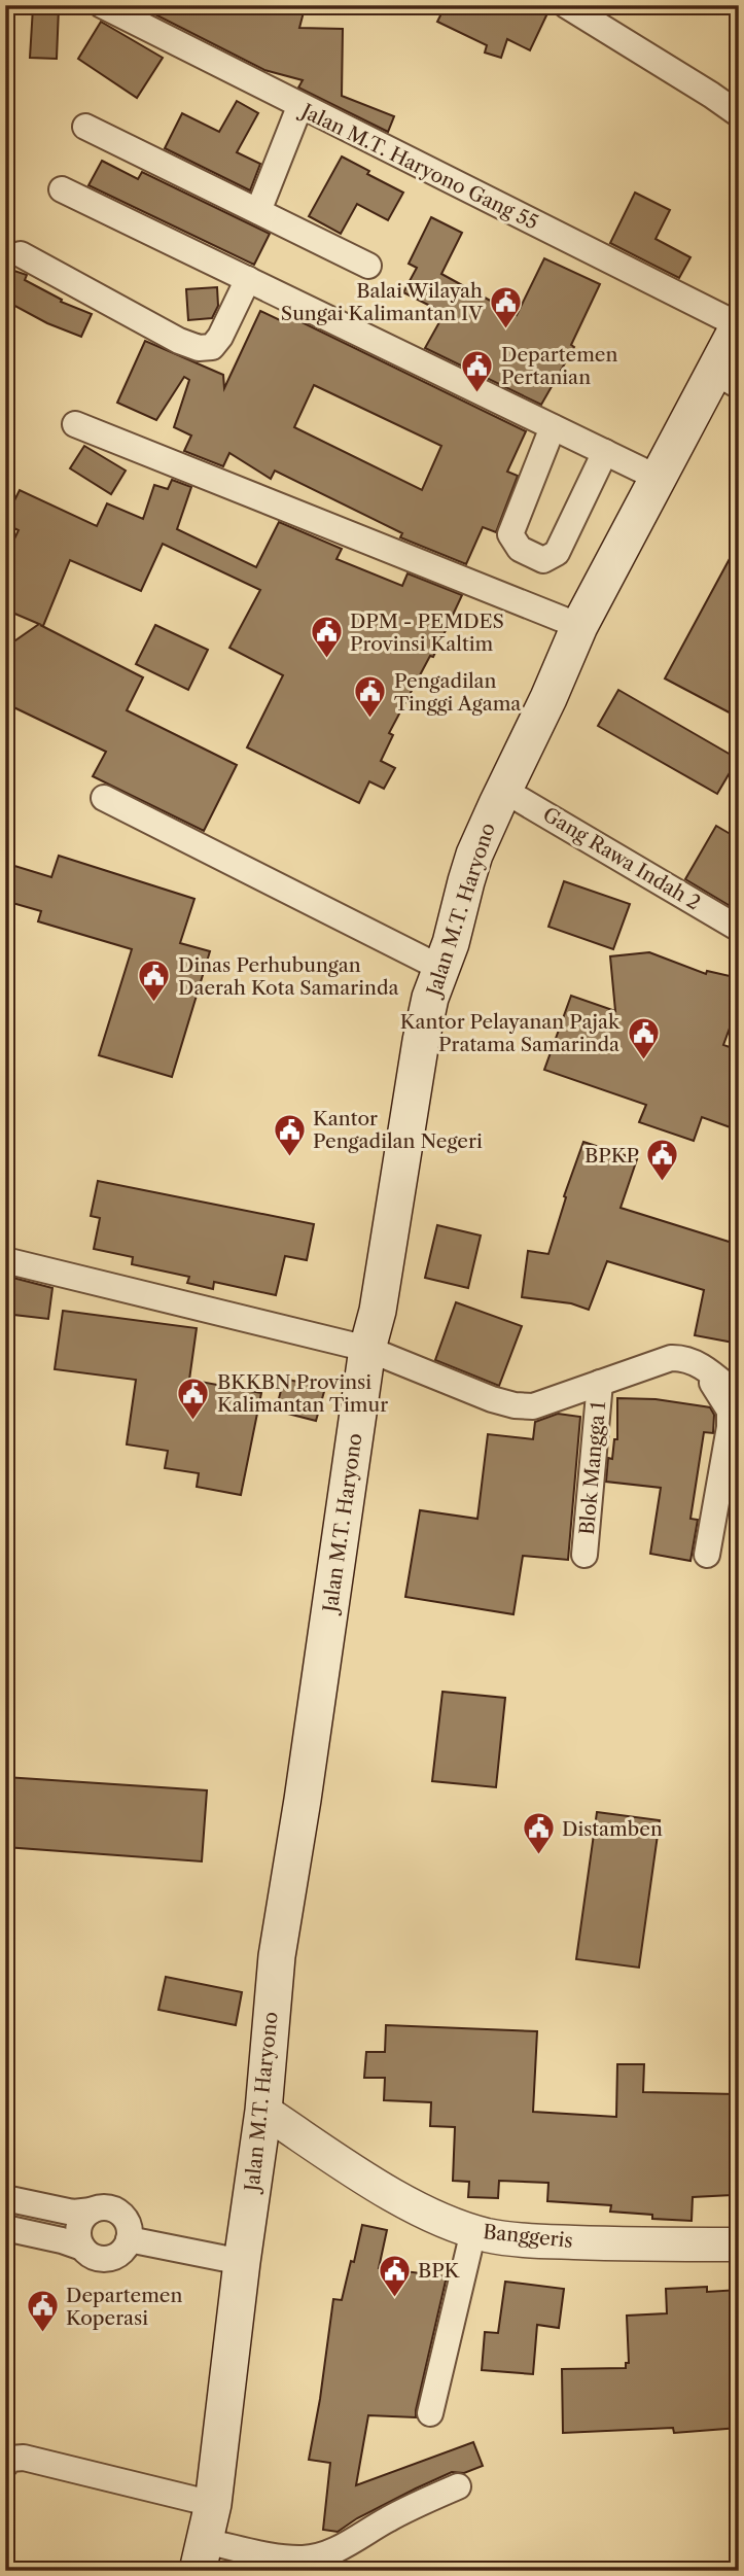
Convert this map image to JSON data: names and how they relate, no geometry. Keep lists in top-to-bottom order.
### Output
{
  "streets": {
    "main road": ["Jalan M.T. Haryono"],
    "street": [
      "Jalan M.T. Haryono Gang 55",
      "Gang Rawa Indah 2",
      "Blok Mangga 1",
      "Banggeris"
    ]
  },
  "crossings": [
    ["Jalan M.T. Haryono Gang 55", "Jalan M.T. Haryono"],
    ["Gang Rawa Indah 2", "Jalan M.T. Haryono"],
    ["Jalan M.T. Haryono", "Banggeris"]
  ],
  "places": {
    "public building": [
      "Balai Wilayah Sungai Kalimantan IV",
      "Departemen Pertanian",
      "DPM - PEMDES Provinsi Kaltim",
      "Pengadilan Tinggi Agama",
      "Dinas Perhubungan Daerah Kota Samarinda",
      "Kantor Pelayanan Pajak Pratama Samarinda",
      "Kantor Pengadilan Negeri",
      "BPKP",
      "BKKBN Provinsi Kalimantan Timur",
      "Distamben",
      "BPK",
      "Departemen Koperasi"
    ]
  }
}
